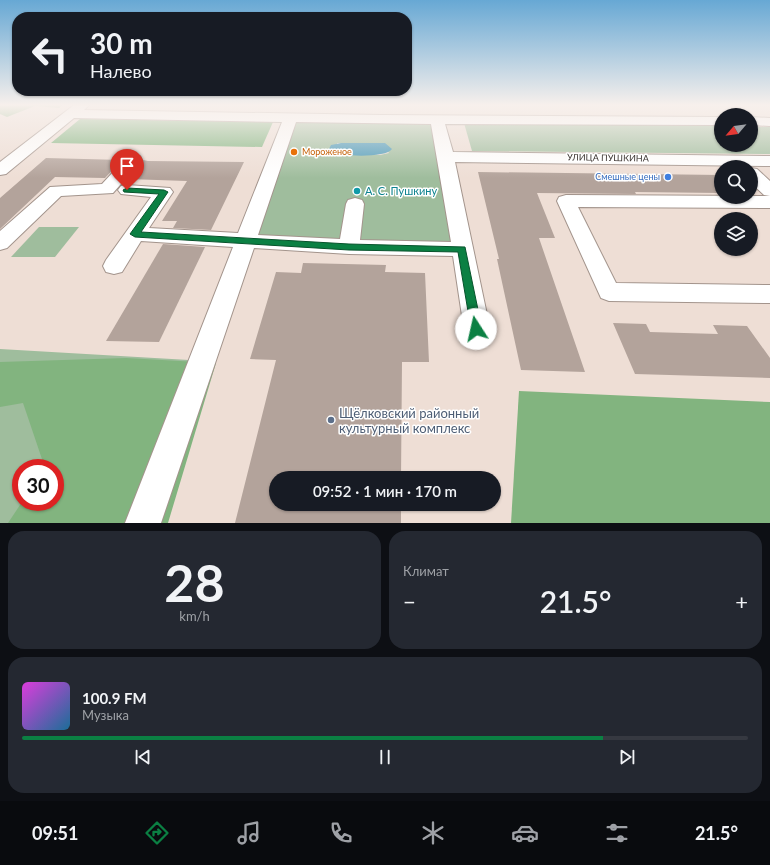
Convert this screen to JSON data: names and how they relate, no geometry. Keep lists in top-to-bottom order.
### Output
{
  "streets": {
    "street": ["УЛИЦА ПУШКИНА"]
  },
  "places": [
    "Мороженое",
    "Смешные цены",
    "А. С. Пушкину",
    "Щёлковский районный культурный комплекс"
  ],
  "north": "bottom left",
  "page": {
    "turn": ["30 m", "Налево"],
    "limit": "30",
    "trip": "09:52 · 1 мин · 170 m",
    "tile": [
      ["28", "km/h"],
      "Климат"
    ],
    "heat": ["−", "21.5°", "+"],
    "song": ["100.9 FM", "Музыка"],
    "tabs": ["09:51", "21.5°"]
  }
}
